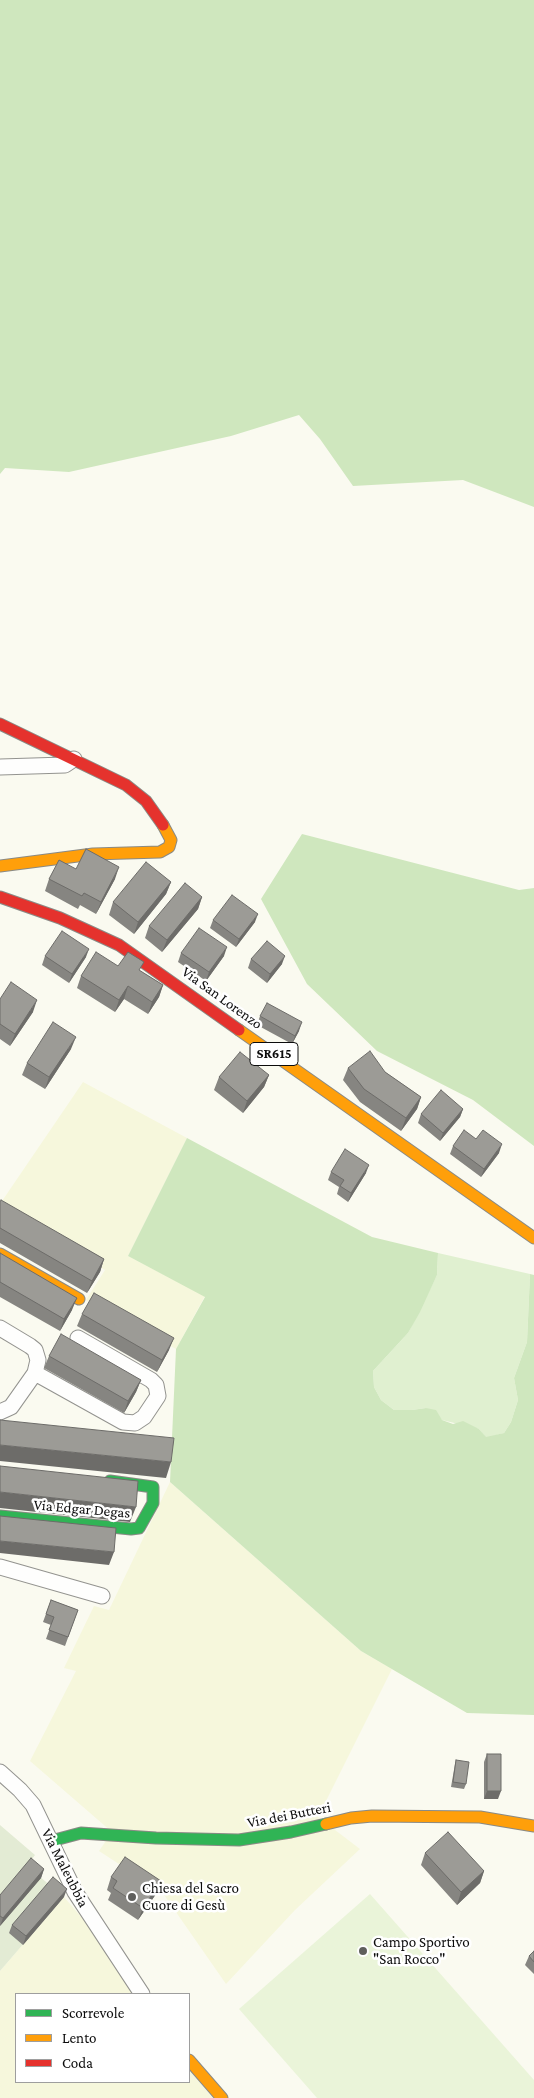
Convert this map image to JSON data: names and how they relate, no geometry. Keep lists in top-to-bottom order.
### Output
{
  "streets": {
    "street": [
      "Via San Lorenzo",
      "SR615",
      "Via Edgar Degas",
      "Via dei Butteri",
      "Via Maleubbia"
    ]
  },
  "crossings": [
    ["Via dei Butteri", "Via Maleubbia"]
  ],
  "places": ["Chiesa del Sacro Cuore di Gesù", "Campo Sportivo \"San Rocco\""],
  "legend": ["Scorrevole", "Lento", "Coda"]
}
